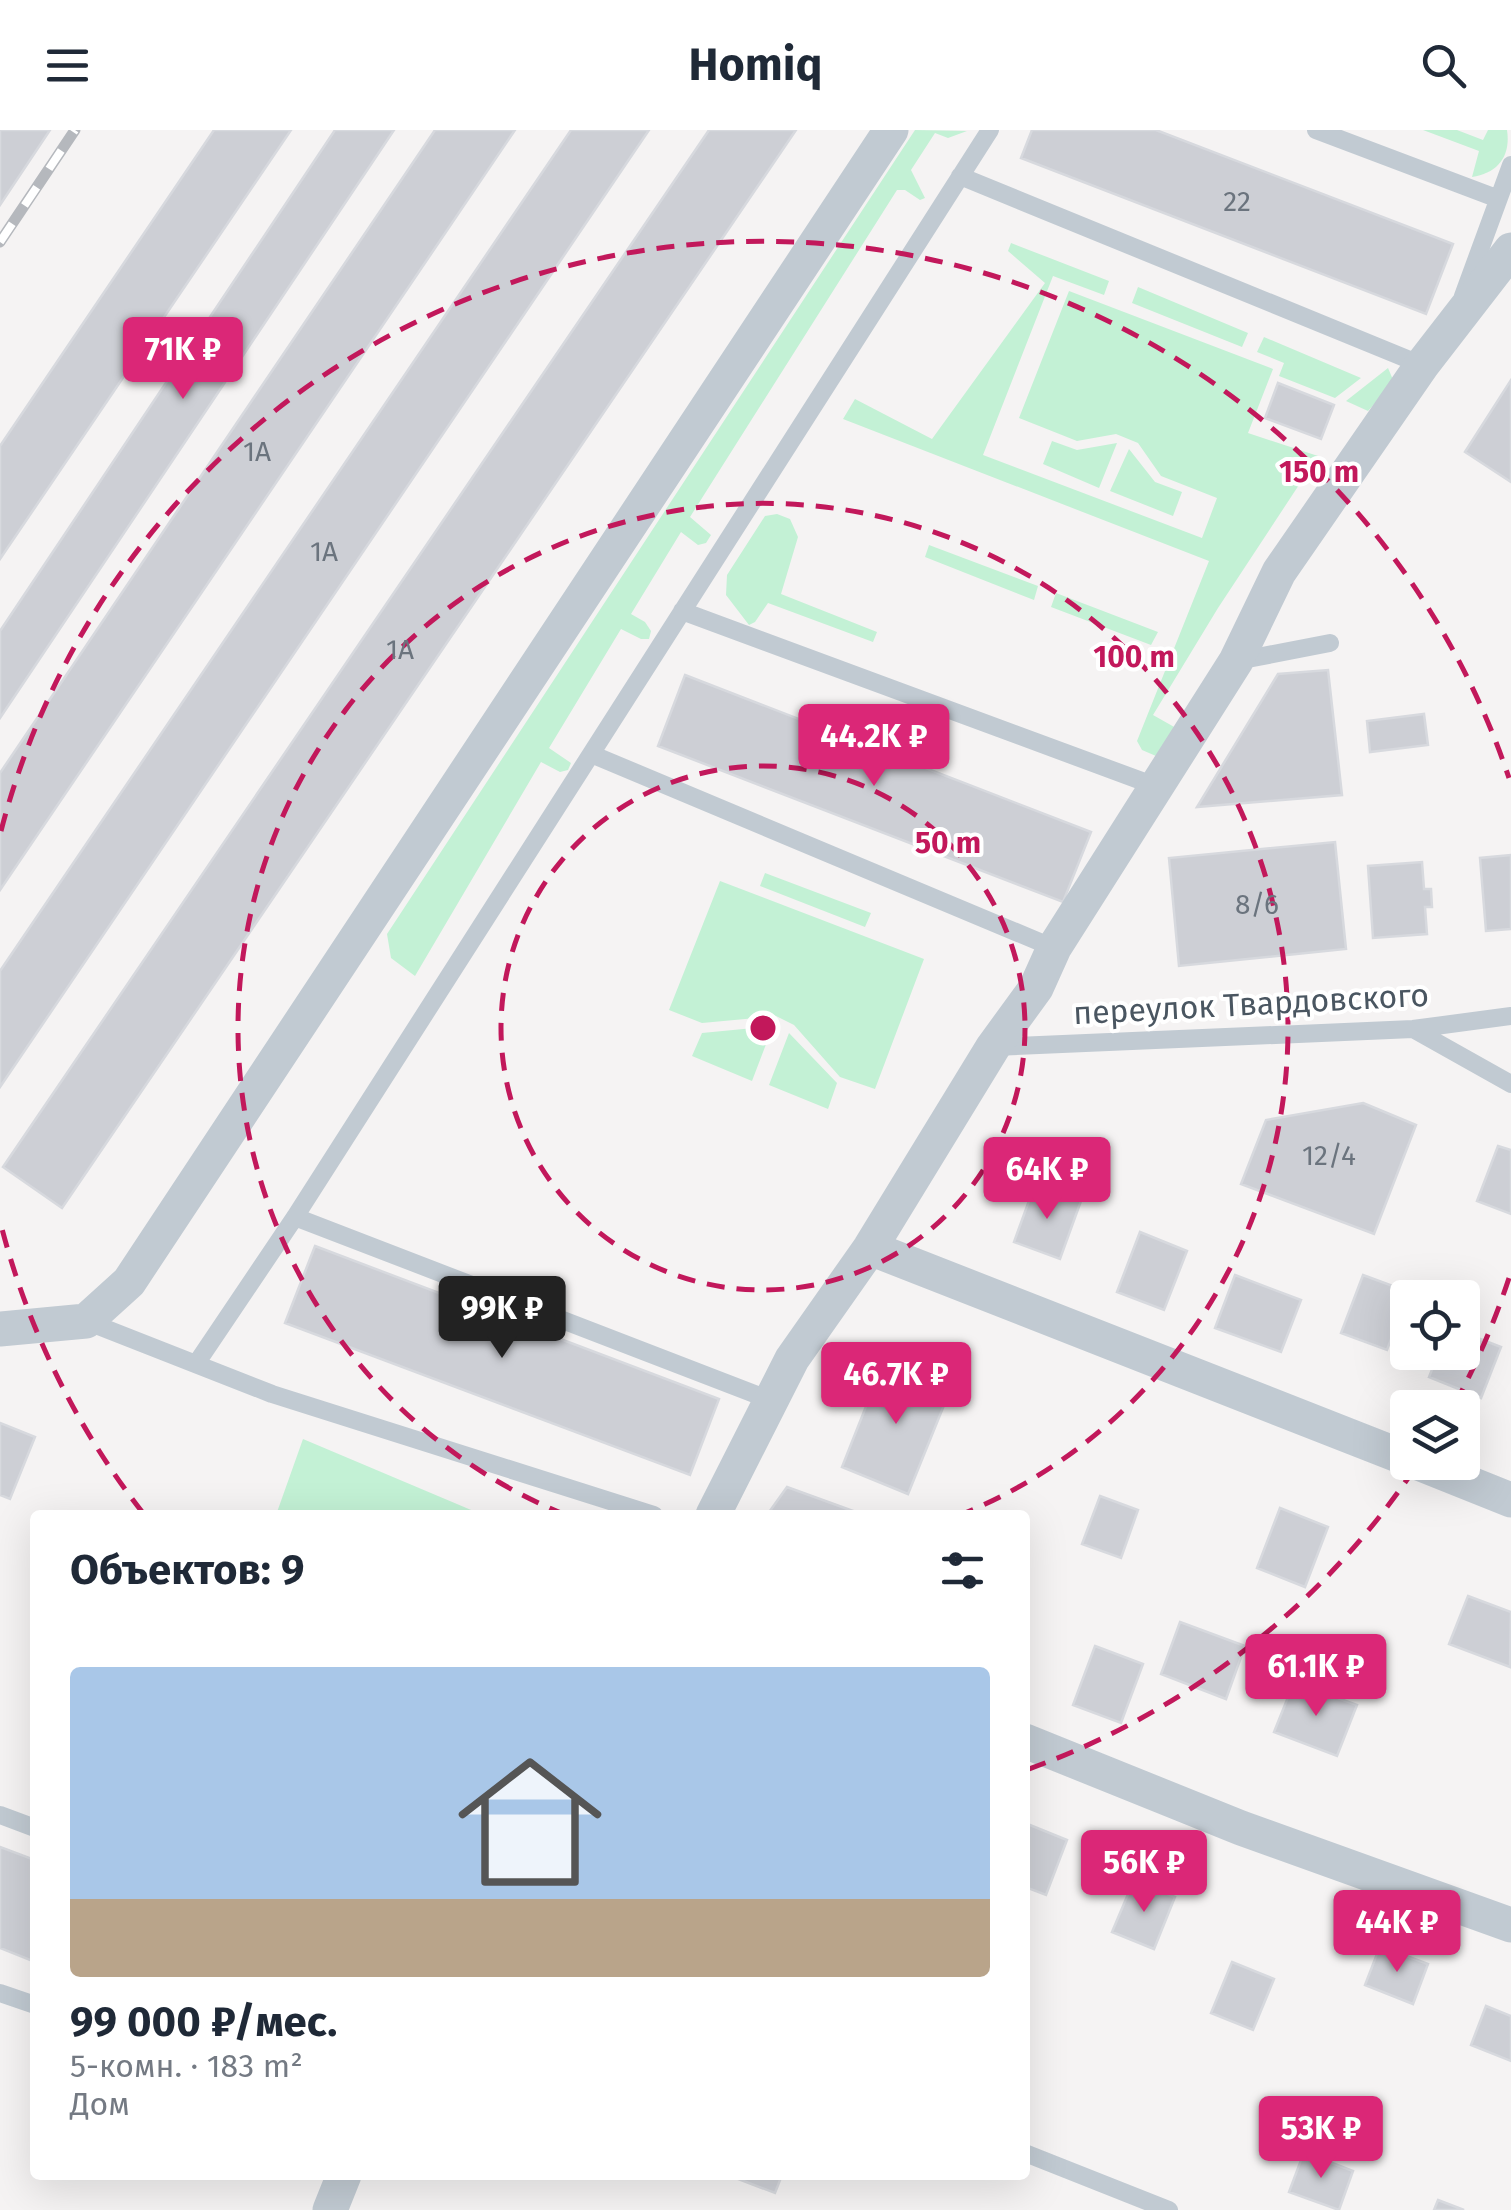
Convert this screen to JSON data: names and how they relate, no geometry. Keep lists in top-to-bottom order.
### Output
{
  "streets": {
    "lane": ["переулок Твардовского"]
  },
  "house_numbers": [
    "22",
    "1А",
    "1А",
    "1А",
    "8/6",
    "12/4"
  ],
  "page": {
    "header": "Homiq",
    "price": [
      "71K ₽",
      "44.2K ₽",
      "64K ₽",
      "99K ₽",
      "46.7K ₽",
      "61.1K ₽",
      "56K ₽",
      "44K ₽",
      "53K ₽"
    ],
    "heading": "Объектов: 9",
    "list": [
      {
        "name": "99 000 ₽/мес.",
        "note": "5-комн. · 183 m² · Дом"
      }
    ]
  },
  "rings": ["150 m", "100 m", "50 m"]
}
